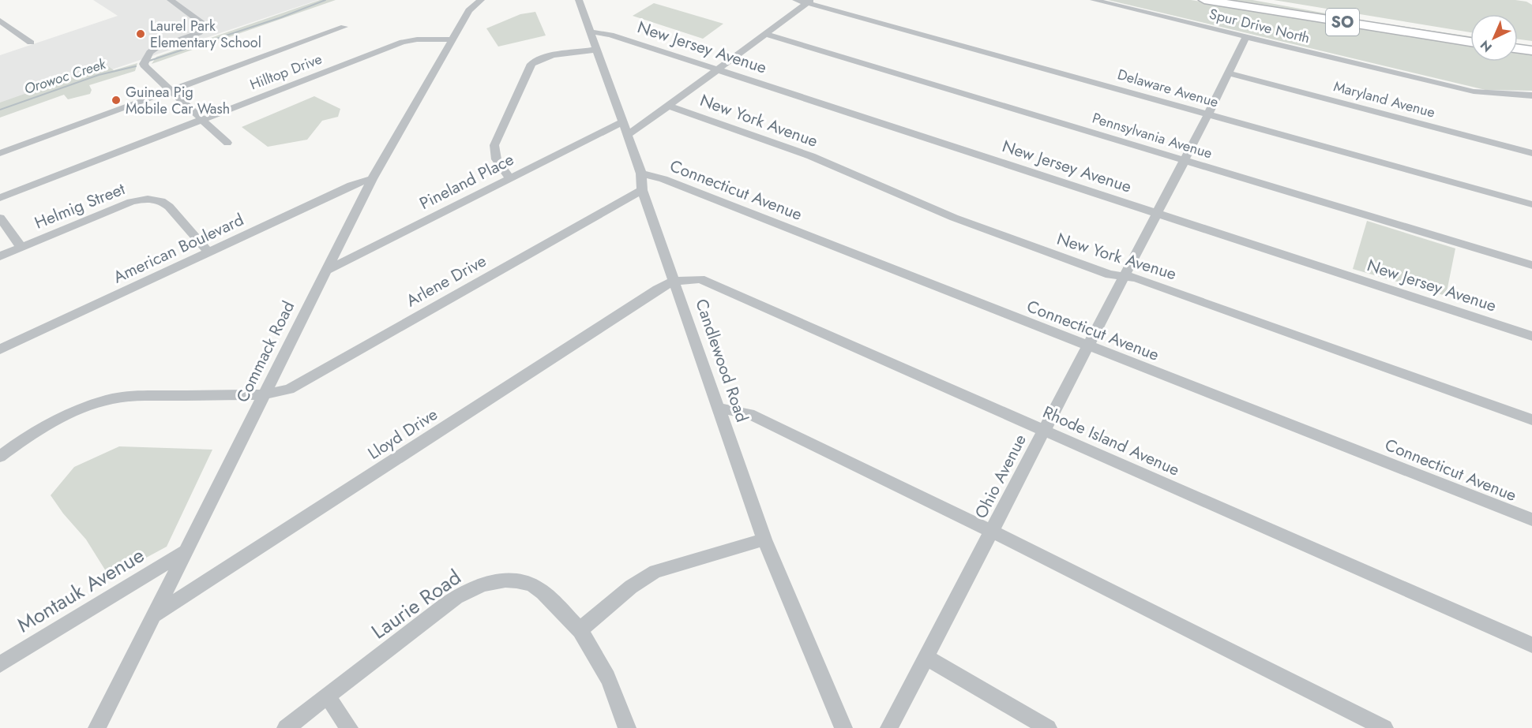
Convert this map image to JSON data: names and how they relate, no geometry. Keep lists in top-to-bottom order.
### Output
{
  "streets": {
    "highway": ["SO"],
    "street": [
      "Spur Drive North",
      "New Jersey Avenue",
      "Hilltop Drive",
      "Delaware Avenue",
      "Maryland Avenue",
      "New York Avenue",
      "Pennsylvania Avenue",
      "Pineland Place",
      "Connecticut Avenue",
      "Helmig Street",
      "American Boulevard",
      "Arlene Drive",
      "Commack Road",
      "Candlewood Road",
      "Lloyd Drive",
      "Rhode Island Avenue",
      "Ohio Avenue",
      "Montauk Avenue",
      "Laurie Road"
    ]
  },
  "crossings": [
    ["Spur Drive North", "Ohio Avenue"],
    ["New Jersey Avenue", "Pineland Place"],
    ["New Jersey Avenue", "Candlewood Road"],
    ["New Jersey Avenue", "Ohio Avenue"],
    ["Hilltop Drive", "Commack Road"],
    ["Delaware Avenue", "Pineland Place"],
    ["Delaware Avenue", "Ohio Avenue"],
    ["Maryland Avenue", "Ohio Avenue"],
    ["New York Avenue", "Pineland Place"],
    ["New York Avenue", "Ohio Avenue"],
    ["Pennsylvania Avenue", "Pineland Place"],
    ["Pennsylvania Avenue", "Ohio Avenue"],
    ["Pineland Place", "Commack Road"],
    ["Pineland Place", "Candlewood Road"],
    ["Connecticut Avenue", "Candlewood Road"],
    ["Connecticut Avenue", "Ohio Avenue"],
    ["Helmig Street", "American Boulevard"],
    ["American Boulevard", "Commack Road"],
    ["Arlene Drive", "Commack Road"],
    ["Arlene Drive", "Candlewood Road"],
    ["Commack Road", "Lloyd Drive"],
    ["Commack Road", "Montauk Avenue"],
    ["Candlewood Road", "Lloyd Drive"],
    ["Candlewood Road", "Rhode Island Avenue"],
    ["Lloyd Drive", "Rhode Island Avenue"],
    ["Rhode Island Avenue", "Ohio Avenue"]
  ],
  "water": ["Orowoc Creek"],
  "places": ["Laurel Park Elementary School", "Guinea Pig Mobile Car Wash"],
  "north": "bottom left"
}
